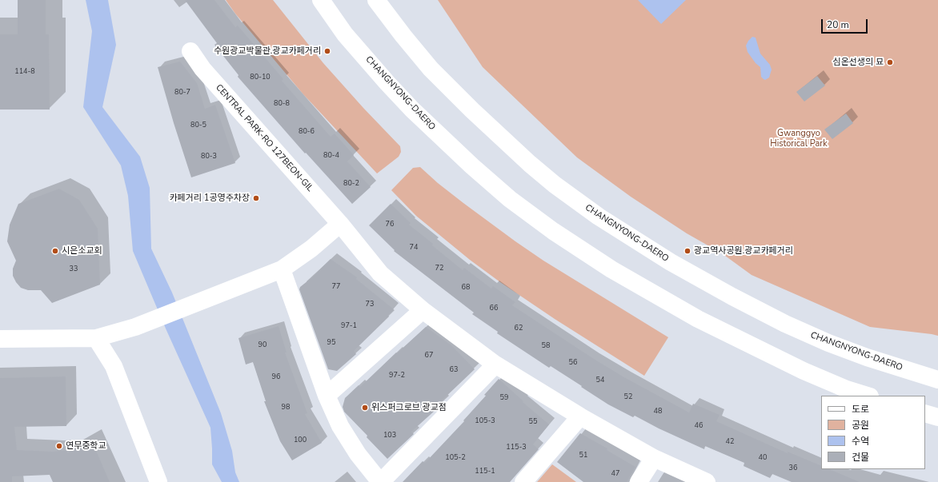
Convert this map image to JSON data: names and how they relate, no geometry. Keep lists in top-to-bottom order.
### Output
{
  "streets": {
    "street": ["CHANGNYONG-DAERO", "CENTRAL PARK-RO 127BEON-GIL"]
  },
  "parks": ["Gwanggyo Historical Park"],
  "places": [
    "수원광교박물관.광교카페거리",
    "심온선생의 묘",
    "카페거리 1공영주차장",
    "시은소교회",
    "광교역사공원.광교카페거리",
    "위스퍼그로브 광교점",
    "연무중학교"
  ],
  "house_numbers": [
    "114-8",
    "80-10",
    "80-7",
    "80-8",
    "80-5",
    "80-6",
    "80-4",
    "80-3",
    "80-2",
    "76",
    "74",
    "72",
    "33",
    "77",
    "68",
    "73",
    "66",
    "97-1",
    "62",
    "95",
    "90",
    "58",
    "67",
    "56",
    "63",
    "97-2",
    "96",
    "54",
    "52",
    "59",
    "98",
    "48",
    "105-3",
    "55",
    "46",
    "103",
    "100",
    "42",
    "115-3",
    "51",
    "105-2",
    "40",
    "36",
    "115-1",
    "47"
  ],
  "legend": [
    "도로",
    "공원",
    "수역",
    "건물"
  ],
  "scale_bar": "20 m"
}
